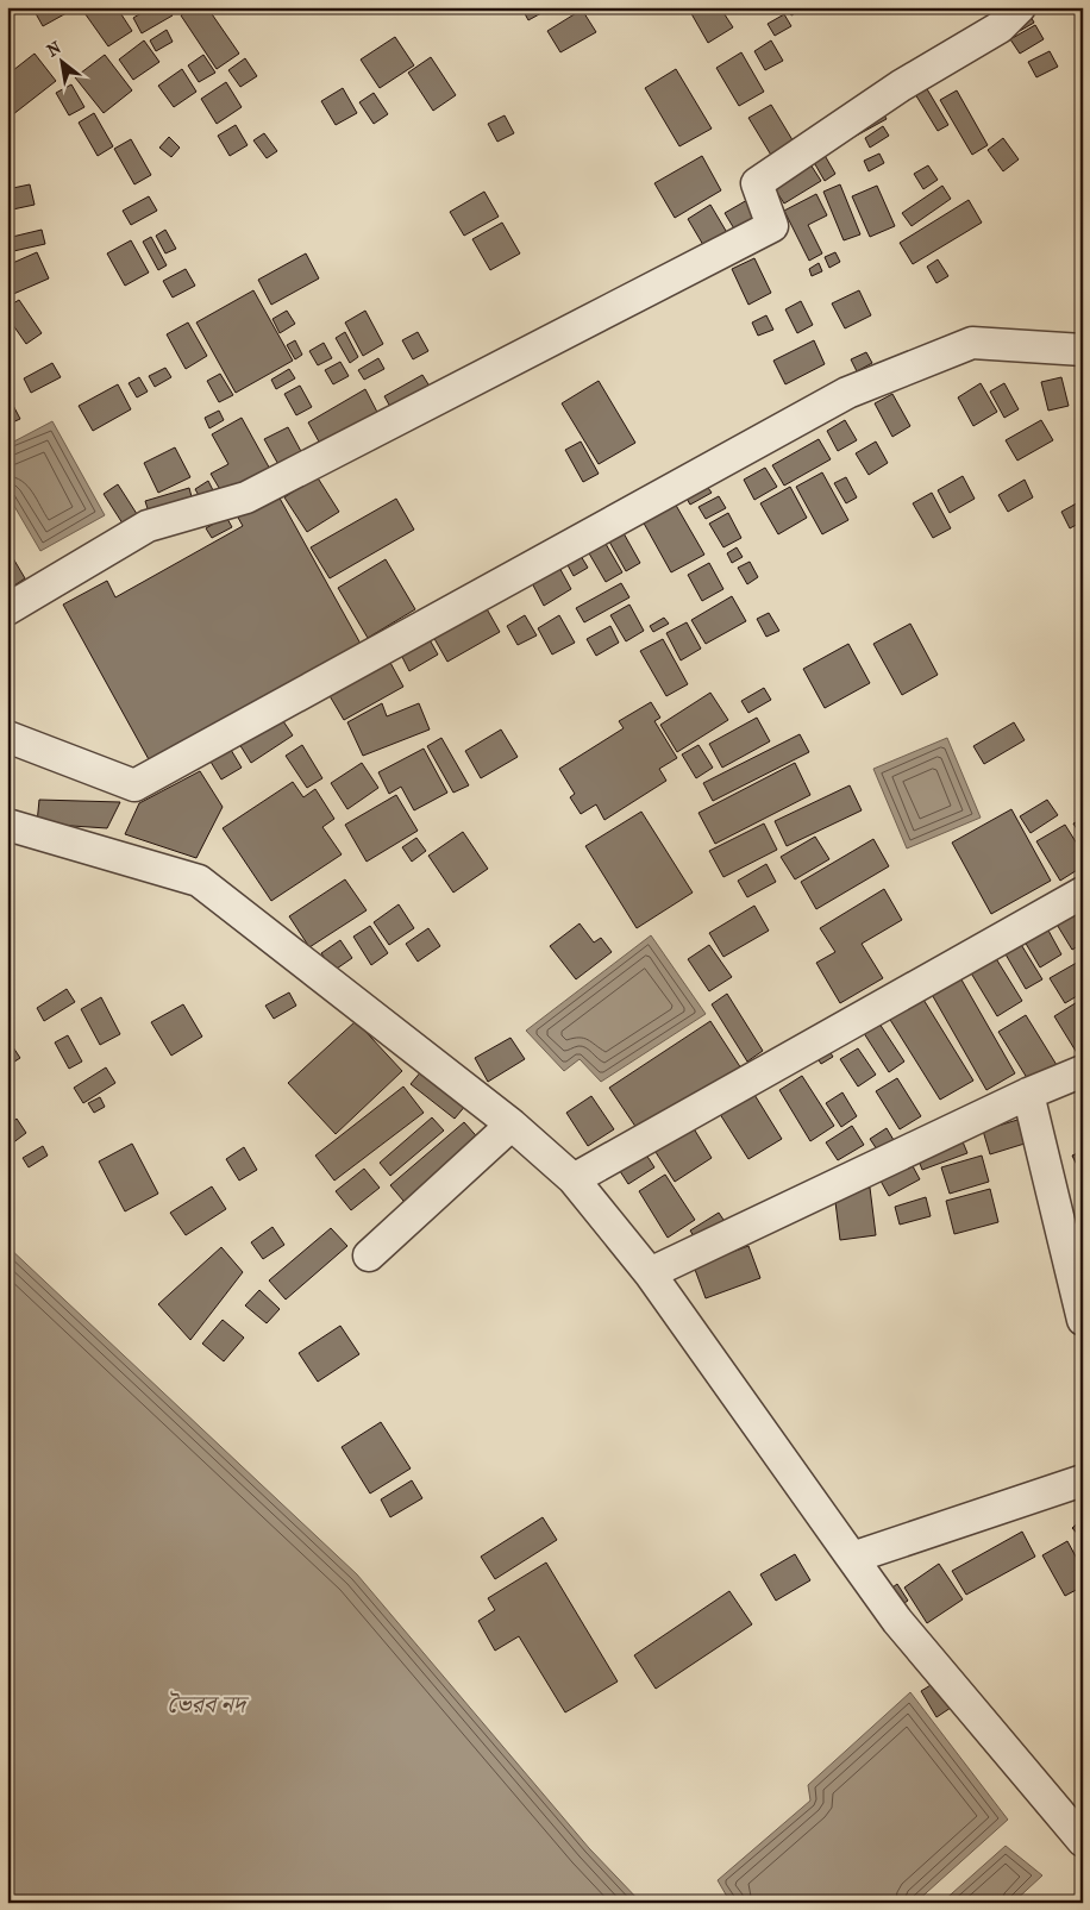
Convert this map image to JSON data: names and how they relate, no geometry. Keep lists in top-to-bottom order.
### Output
{
  "water": ["ভৈরব নদ"],
  "north": "top left"
}
